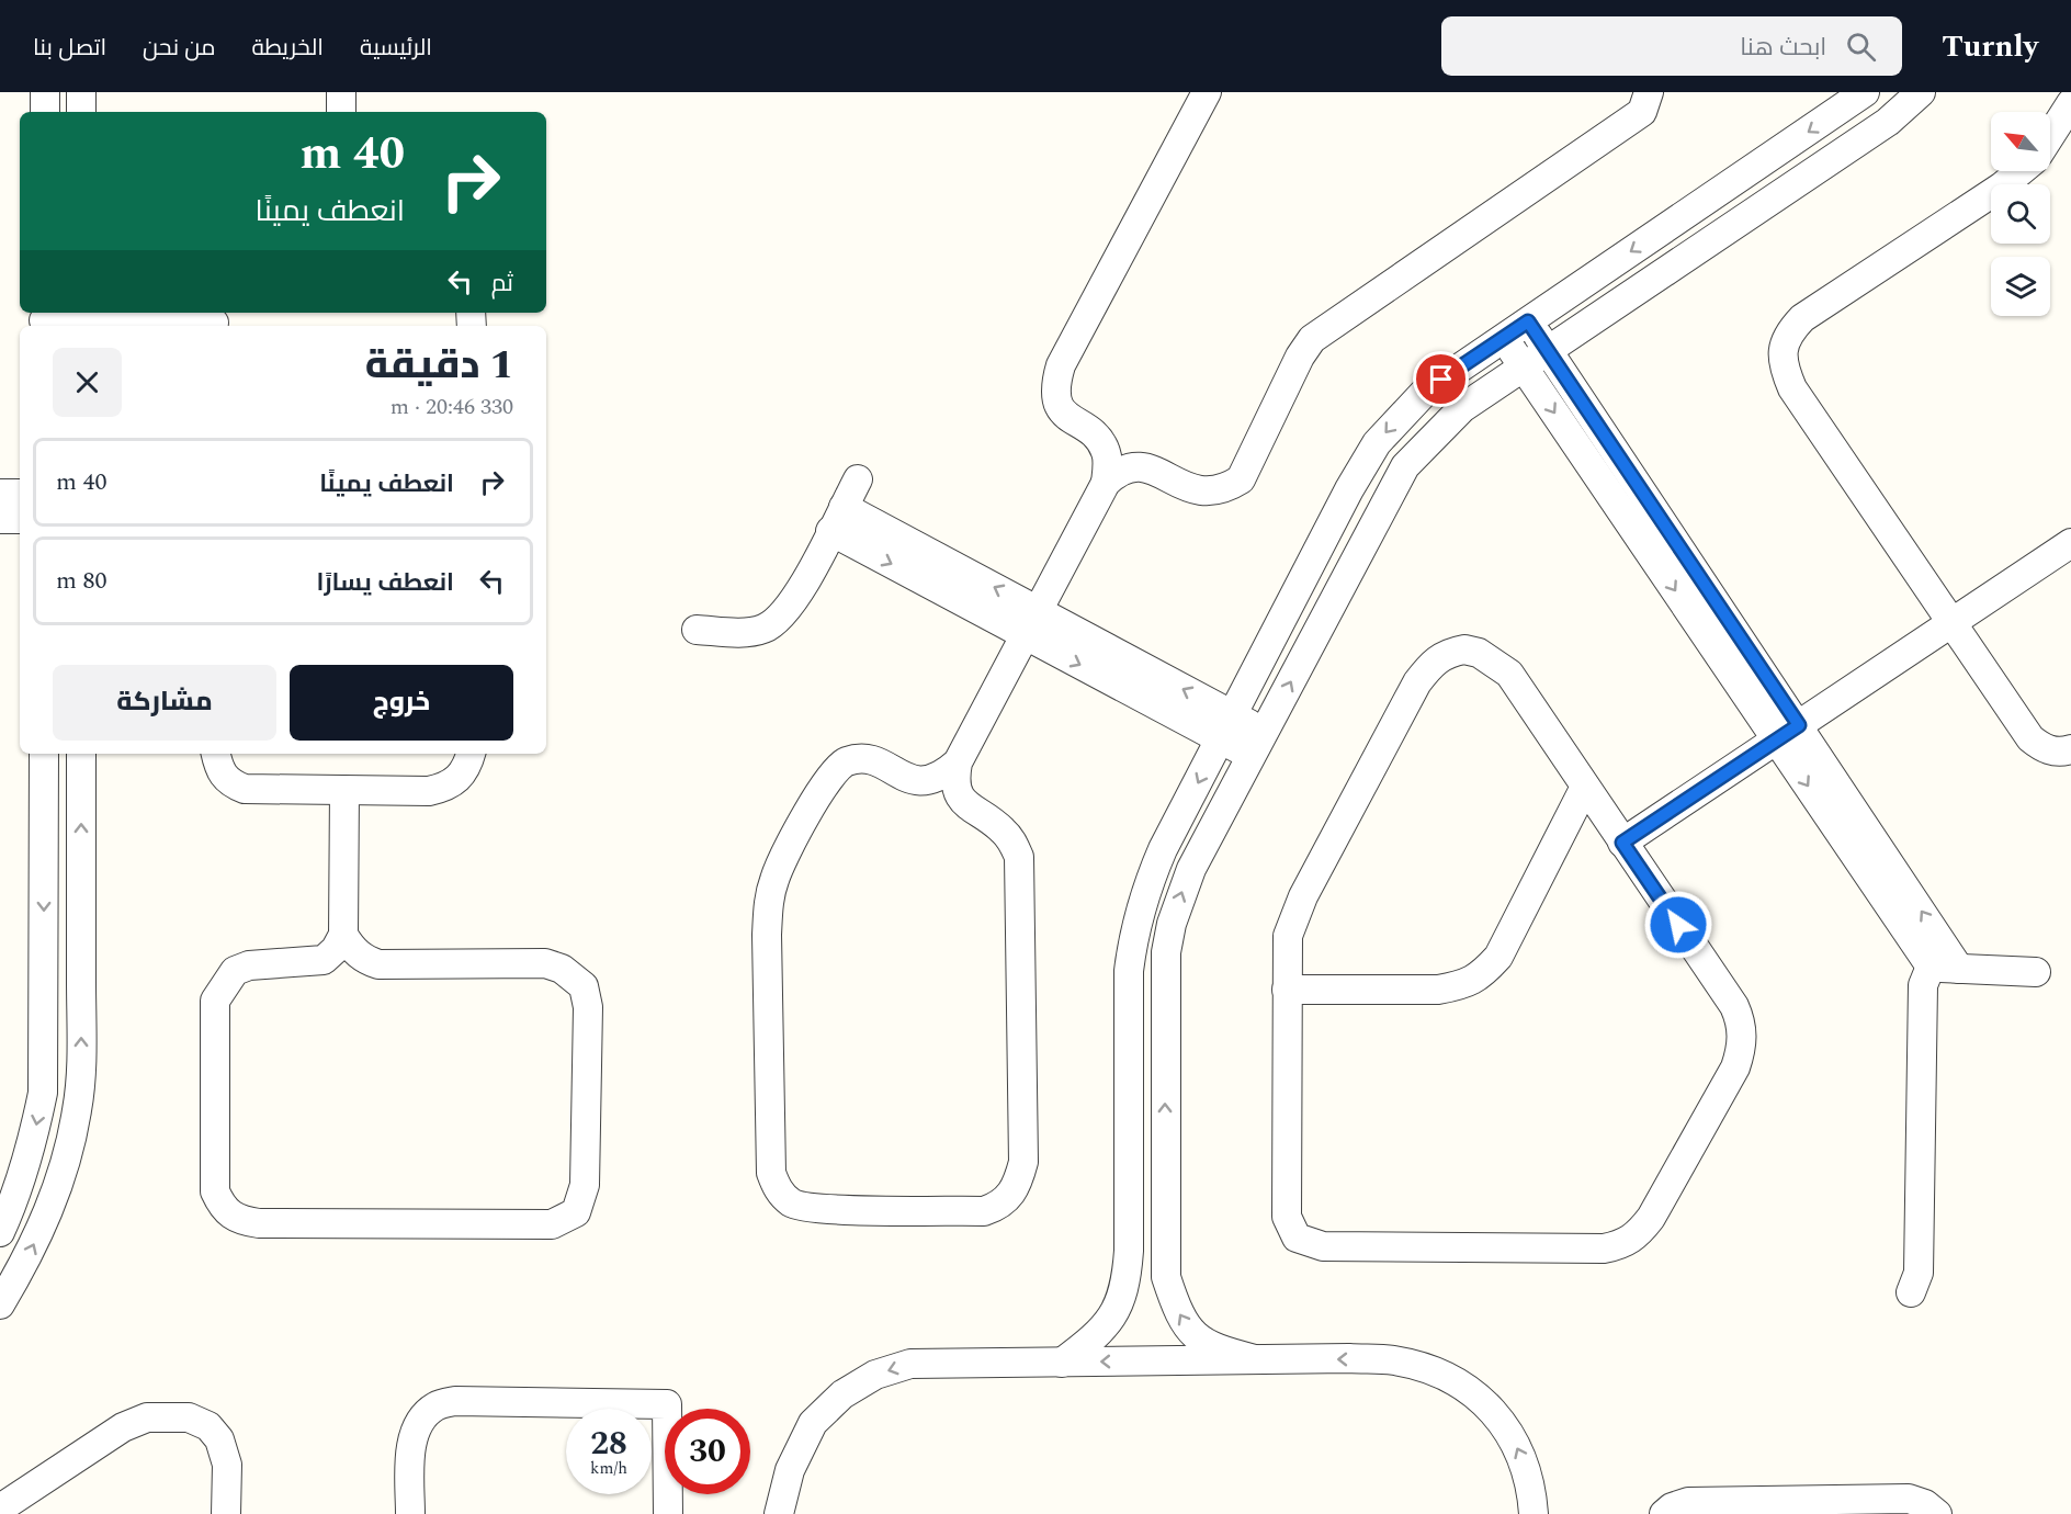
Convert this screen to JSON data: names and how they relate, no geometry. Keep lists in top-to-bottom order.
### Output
{
  "north": "top left",
  "page": {
    "header": "Turnly",
    "search": "ابحث هنا",
    "nav": [
      "الرئيسية",
      "الخريطة",
      "من نحن",
      "اتصل بنا"
    ],
    "turn": ["40 m", "انعطف يمينًا"],
    "then": "ثم",
    "heading": ["1 دقيقة", "330 m · 20:46"],
    "list": [
      {
        "name": "انعطف يمينًا",
        "value": "40 m"
      },
      {
        "name": "انعطف يسارًا",
        "value": "80 m"
      }
    ],
    "buttons": ["خروج", "مشاركة"],
    "speed": "28 km/h",
    "limit": "30"
  }
}
